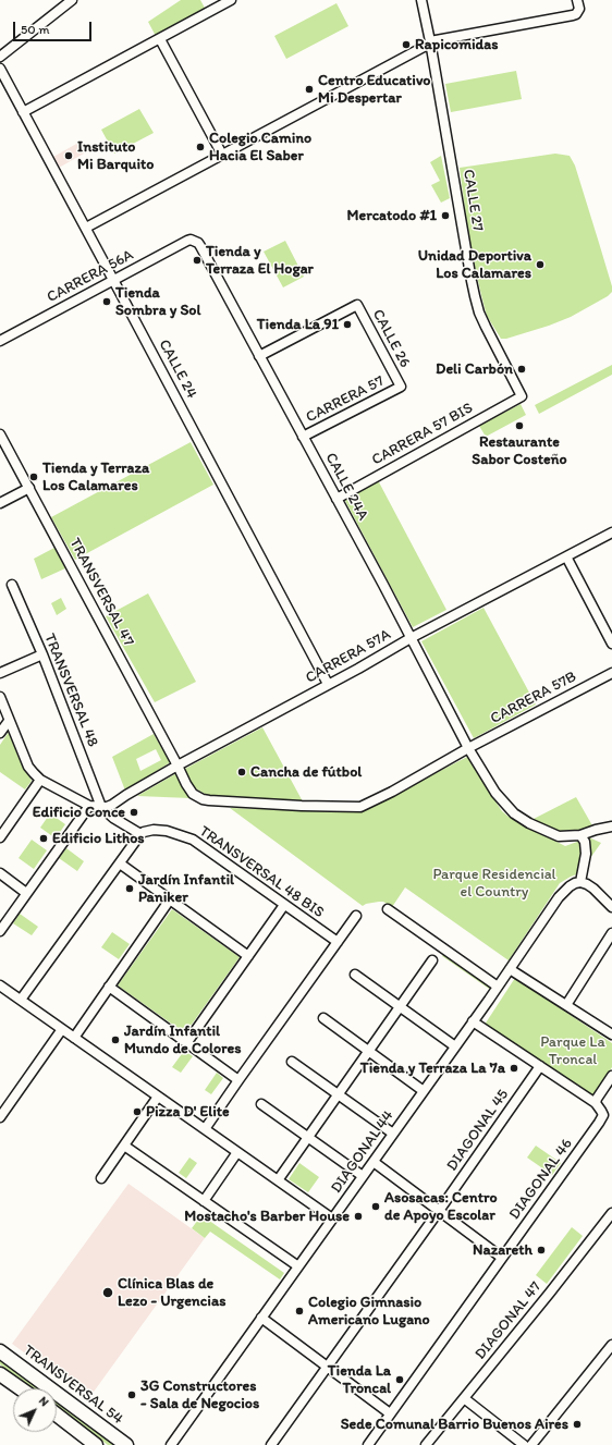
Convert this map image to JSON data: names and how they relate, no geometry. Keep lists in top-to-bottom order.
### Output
{
  "streets": {
    "main road": ["TRANSVERSAL 54"],
    "street": [
      "CALLE 27",
      "CARRERA 56A",
      "CALLE 26",
      "CALLE 24",
      "CARRERA 57",
      "CARRERA 57 BIS",
      "CALLE 24A",
      "TRANSVERSAL 47",
      "CARRERA 57A",
      "TRANSVERSAL 48",
      "CARRERA 57B",
      "TRANSVERSAL 48 BIS",
      "DIAGONAL 45",
      "DIAGONAL 44",
      "DIAGONAL 46",
      "DIAGONAL 47"
    ]
  },
  "crossings": [
    ["CALLE 27", "CARRERA 57 BIS"],
    ["CARRERA 56A", "CALLE 24"],
    ["CARRERA 56A", "CALLE 24A"],
    ["CALLE 26", "CARRERA 57"],
    ["CALLE 26", "CALLE 24A"],
    ["CALLE 24", "CARRERA 57A"],
    ["CARRERA 57", "CALLE 24A"],
    ["CARRERA 57 BIS", "CALLE 24A"],
    ["CALLE 24A", "TRANSVERSAL 47"],
    ["CALLE 24A", "CARRERA 57A"],
    ["CALLE 24A", "CARRERA 57B"],
    ["TRANSVERSAL 47", "CARRERA 57A"],
    ["TRANSVERSAL 47", "CARRERA 57B"],
    ["CARRERA 57A", "TRANSVERSAL 48"]
  ],
  "parks": ["Parque Residencial el Country", "Parque La Troncal"],
  "places": [
    "Rapicomidas",
    "Centro Educativo Mi Despertar",
    "Colegio Camino Hacia El Saber",
    "Instituto Mi Barquito",
    "Mercatodo #1",
    "Tienda y Terraza El Hogar",
    "Unidad Deportiva Los Calamares",
    "Tienda Sombra y Sol",
    "Tienda La 91",
    "Deli Carbón",
    "Restaurante Sabor Costeño",
    "Tienda y Terraza Los Calamares",
    "Cancha de fútbol",
    "Edificio Conce",
    "Edificio Lithos",
    "Jardín Infantil Paniker",
    "Jardín Infantil Mundo de Colores",
    "Tienda y Terraza La 7a",
    "Pizza D' Elite",
    "Asosacas: Centro de Apoyo Escolar",
    "Mostacho's Barber House",
    "Nazareth",
    "Clínica Blas de Lezo - Urgencias",
    "Colegio Gimnasio Americano Lugano",
    "Tienda La Troncal",
    "3G Constructores - Sala de Negocios",
    "Sede Comunal Barrio Buenos Aires"
  ],
  "scale_bar": "50 m",
  "north": "top right"
}
